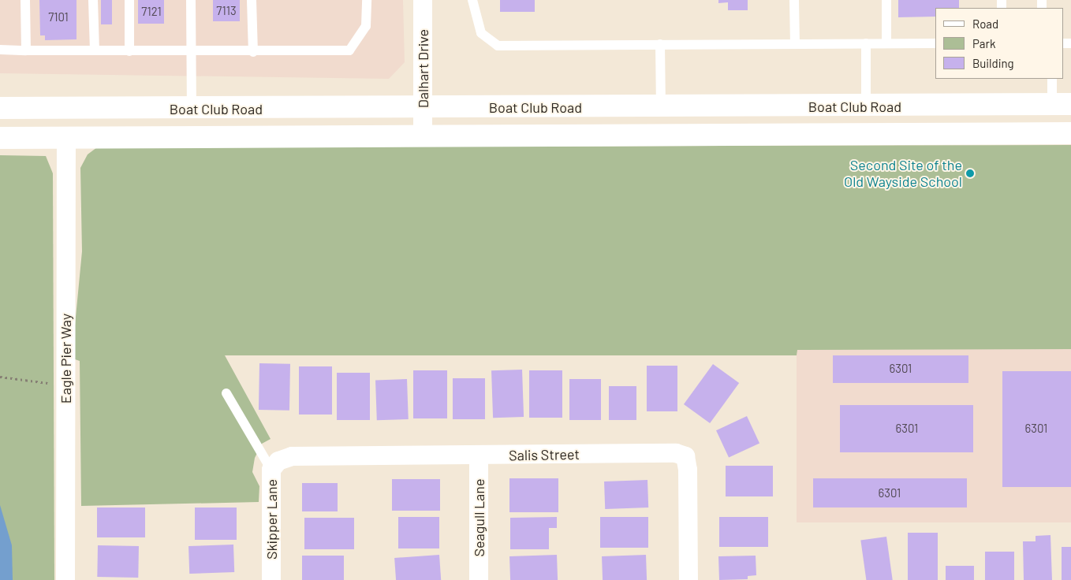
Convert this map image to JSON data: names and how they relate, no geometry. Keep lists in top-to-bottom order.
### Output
{
  "streets": {
    "main road": ["Boat Club Road"],
    "street": [
      "Dalhart Drive",
      "Eagle Pier Way",
      "Salis Street",
      "Seagull Lane",
      "Skipper Lane"
    ]
  },
  "crossings": [
    ["Dalhart Drive", "Boat Club Road"],
    ["Boat Club Road", "Eagle Pier Way"],
    ["Salis Street", "Seagull Lane"],
    ["Salis Street", "Skipper Lane"]
  ],
  "places": ["Second Site of the Old Wayside School"],
  "house_numbers": [
    "7113",
    "7121",
    "7101",
    "6301",
    "6301",
    "6301",
    "6301"
  ],
  "legend": ["Road", "Park", "Building"]
}
